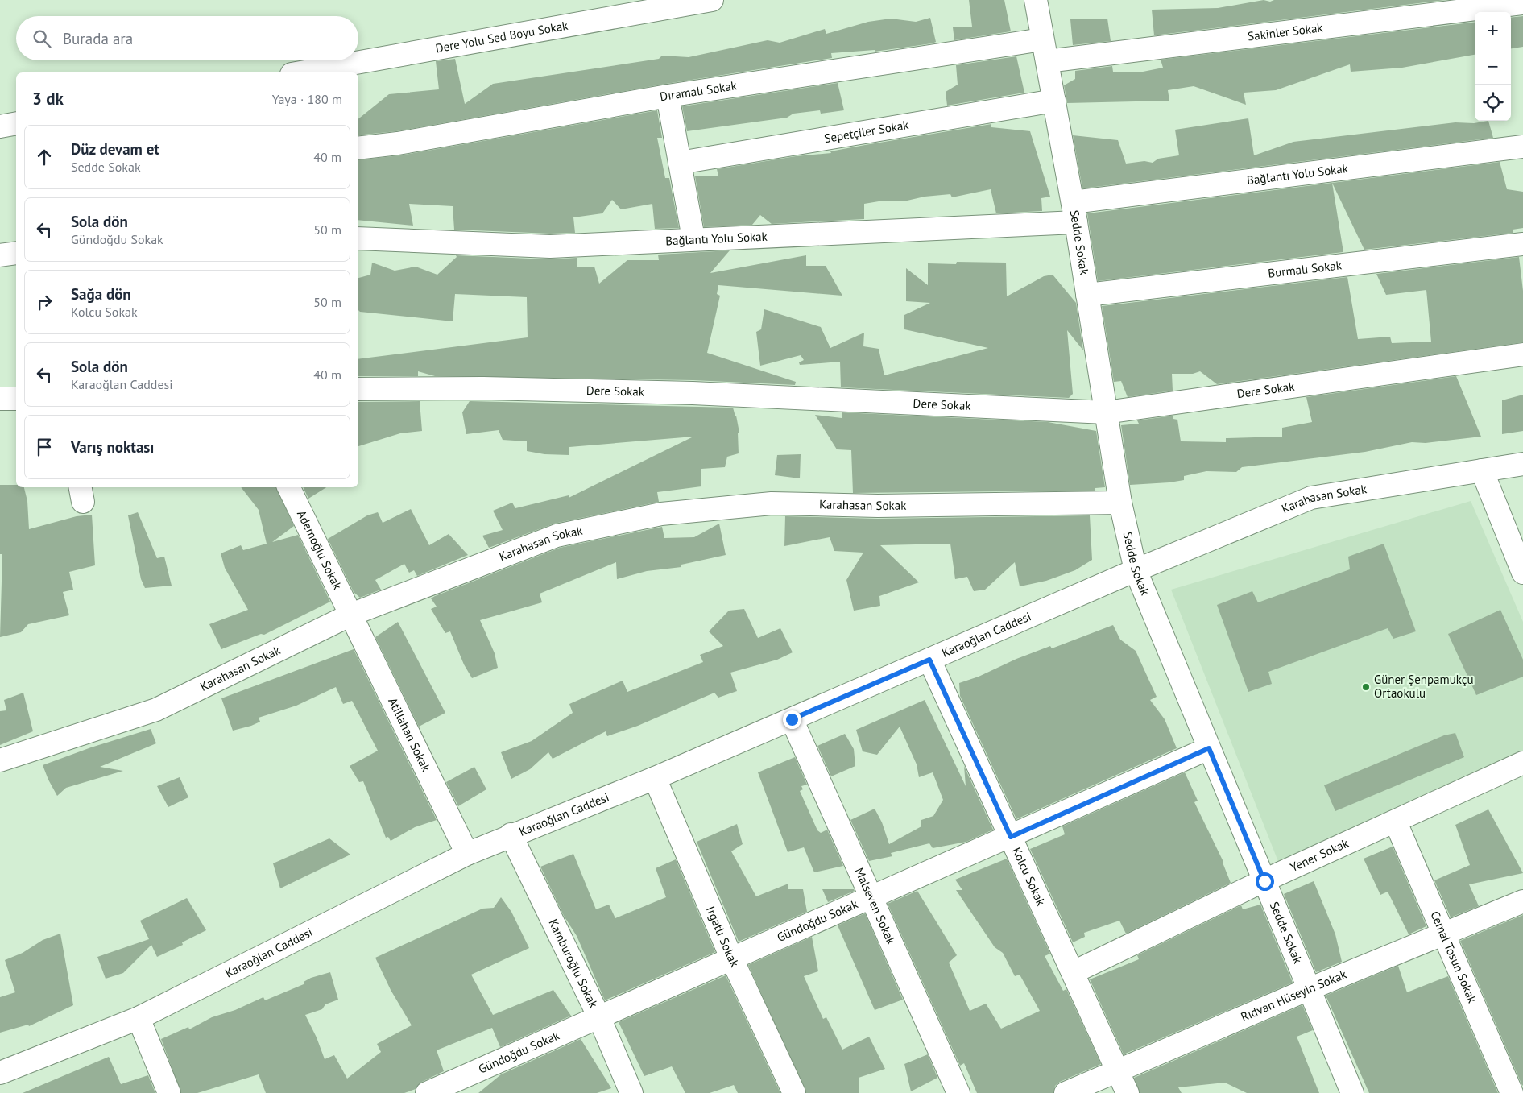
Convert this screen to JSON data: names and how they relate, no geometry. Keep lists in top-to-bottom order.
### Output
{
  "streets": {
    "street": [
      "Sakinler Sokak",
      "Dere Yolu Sed Boyu Sokak",
      "Dıramalı Sokak",
      "Sepetçiler Sokak",
      "Bağlantı Yolu Sokak",
      "Sedde Sokak",
      "Burmalı Sokak",
      "Dere Sokak",
      "Karahasan Sokak",
      "Ademoğlu Sokak",
      "Karaoğlan Caddesi",
      "Atillahan Sokak",
      "Yener Sokak",
      "Kolcu Sokak",
      "Malseven Sokak",
      "Gündoğdu Sokak",
      "Irgatlı Sokak",
      "Cemal Tosun Sokak",
      "Kamburoğlu Sokak",
      "Rıdvan Hüseyin Sokak"
    ]
  },
  "crossings": [
    ["Sakinler Sokak", "Sedde Sokak"],
    ["Dıramalı Sokak", "Sedde Sokak"],
    ["Sepetçiler Sokak", "Sedde Sokak"],
    ["Bağlantı Yolu Sokak", "Sedde Sokak"],
    ["Sedde Sokak", "Burmalı Sokak"],
    ["Sedde Sokak", "Dere Sokak"],
    ["Sedde Sokak", "Karahasan Sokak"],
    ["Sedde Sokak", "Karaoğlan Caddesi"],
    ["Sedde Sokak", "Yener Sokak"],
    ["Sedde Sokak", "Gündoğdu Sokak"],
    ["Sedde Sokak", "Rıdvan Hüseyin Sokak"],
    ["Karahasan Sokak", "Ademoğlu Sokak"],
    ["Karahasan Sokak", "Karaoğlan Caddesi"],
    ["Karahasan Sokak", "Atillahan Sokak"],
    ["Ademoğlu Sokak", "Atillahan Sokak"],
    ["Karaoğlan Caddesi", "Atillahan Sokak"],
    ["Karaoğlan Caddesi", "Kolcu Sokak"],
    ["Karaoğlan Caddesi", "Malseven Sokak"],
    ["Karaoğlan Caddesi", "Irgatlı Sokak"],
    ["Karaoğlan Caddesi", "Kamburoğlu Sokak"],
    ["Yener Sokak", "Kolcu Sokak"],
    ["Yener Sokak", "Cemal Tosun Sokak"],
    ["Kolcu Sokak", "Gündoğdu Sokak"],
    ["Kolcu Sokak", "Rıdvan Hüseyin Sokak"],
    ["Malseven Sokak", "Gündoğdu Sokak"],
    ["Gündoğdu Sokak", "Irgatlı Sokak"],
    ["Gündoğdu Sokak", "Kamburoğlu Sokak"],
    ["Cemal Tosun Sokak", "Rıdvan Hüseyin Sokak"]
  ],
  "places": ["Güner Şenpamukçu Ortaokulu"],
  "page": {
    "map_buttons": ["+", "−"],
    "search": "Burada ara",
    "heading": ["3 dk", "Yaya · 180 m"],
    "list": [
      ["Düz devam et", "Sedde Sokak", "40 m"],
      ["Sola dön", "Gündoğdu Sokak", "50 m"],
      ["Sağa dön", "Kolcu Sokak", "50 m"],
      ["Sola dön", "Karaoğlan Caddesi", "40 m"],
      "Varış noktası"
    ]
  }
}
